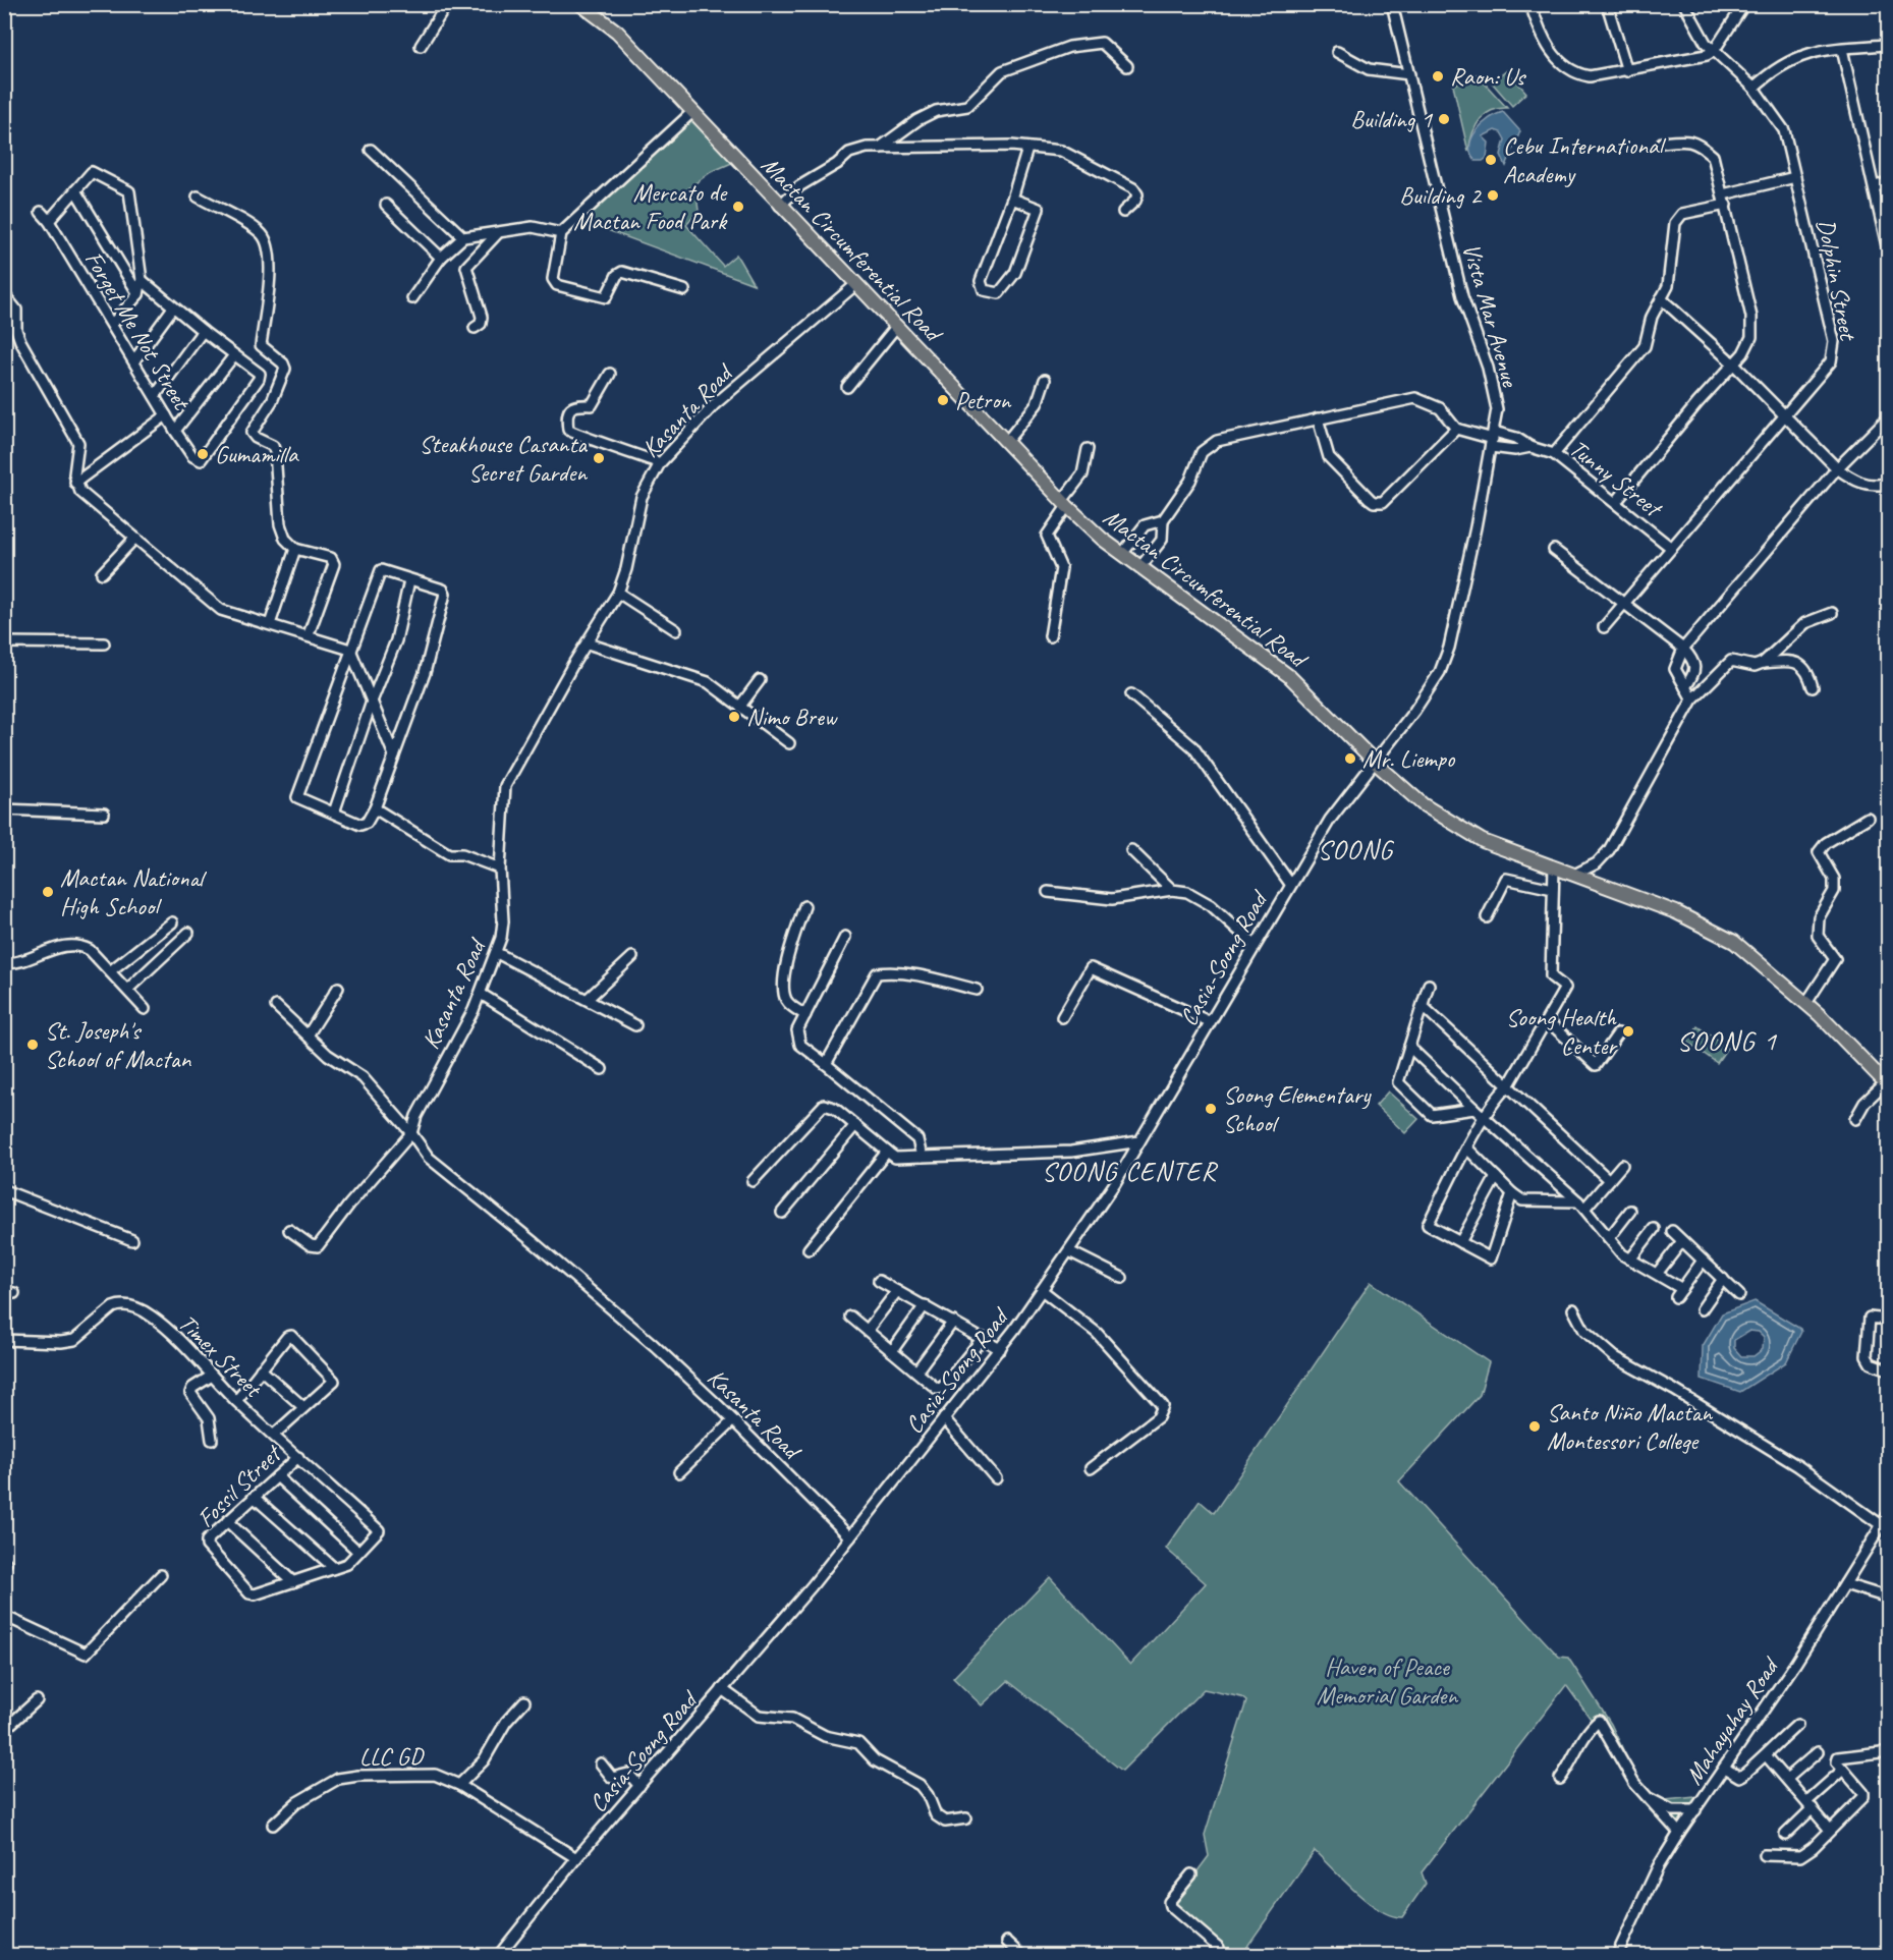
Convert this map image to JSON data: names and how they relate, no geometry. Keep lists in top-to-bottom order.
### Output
{
  "streets": {
    "main road": ["Mactan Circumferential Road"],
    "street": [
      "Dolphin Street",
      "Vista Mar Avenue",
      "Forget Me Not Street",
      "Kasanta Road",
      "Tunny Street",
      "Casia-Soong Road",
      "Timex Street",
      "Fossil Street",
      "Mahayahay Road",
      "LLC GD"
    ]
  },
  "crossings": [
    ["Mactan Circumferential Road", "Vista Mar Avenue"],
    ["Mactan Circumferential Road", "Kasanta Road"],
    ["Mactan Circumferential Road", "Casia-Soong Road"],
    ["Dolphin Street", "Tunny Street"],
    ["Vista Mar Avenue", "Tunny Street"],
    ["Vista Mar Avenue", "Casia-Soong Road"],
    ["Kasanta Road", "Casia-Soong Road"],
    ["Casia-Soong Road", "LLC GD"],
    ["Timex Street", "Fossil Street"]
  ],
  "districts": ["SOONG", "SOONG 1", "SOONG CENTER"],
  "parks": ["Haven of Peace Memorial Garden"],
  "places": [
    "Raon: Us",
    "Building 1",
    "Cebu International Academy",
    "Building 2",
    "Mercato de Mactan Food Park",
    "Petron",
    "Gumamilla",
    "Steakhouse Casanta Secret Garden",
    "Nimo Brew",
    "Mr. Liempo",
    "Mactan National High School",
    "Soong Health Center",
    "St. Joseph's School of Mactan",
    "Soong Elementary School",
    "Santo Niño Mactan Montessori College"
  ]
}
